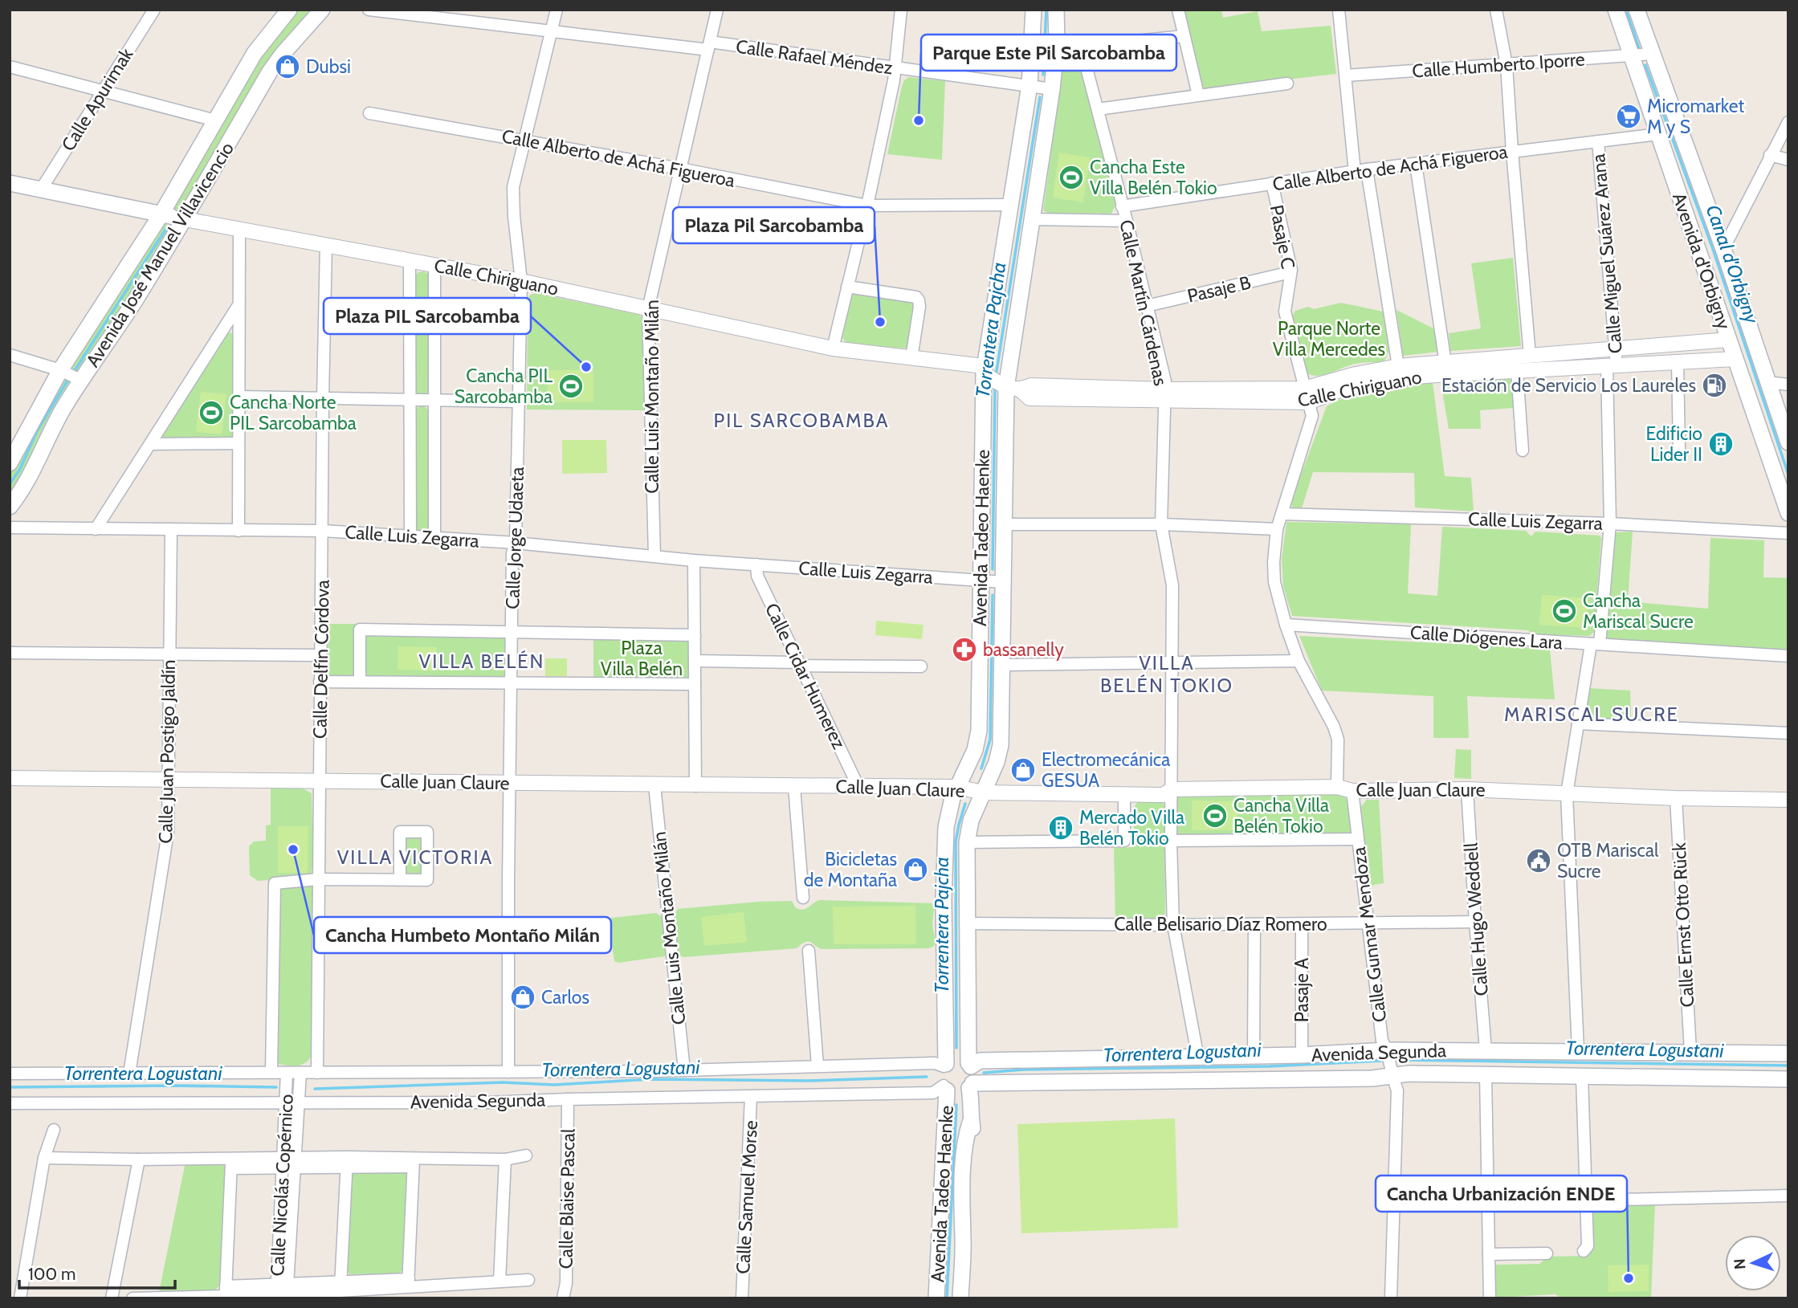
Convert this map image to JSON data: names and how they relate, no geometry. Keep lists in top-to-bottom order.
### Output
{
  "streets": {
    "main road": [
      "Avenida José Manuel Villavicencio",
      "Avenida d'Orbigny",
      "Calle Chiriguano",
      "Avenida Tadeo Haenke",
      "Avenida Segunda"
    ],
    "street": [
      "Calle Rafael Méndez",
      "Calle Humberto Iporre",
      "Calle Apurimak",
      "Calle Alberto de Achá Figueroa",
      "Pasaje C",
      "Calle Miguel Suárez Arana",
      "Pasaje B",
      "Calle Martín Cárdenas",
      "Calle Luis Montaño Milán",
      "Calle Luis Zegarra",
      "Calle Jorge Udaeta",
      "Calle Diógenes Lara",
      "Calle Delfín Córdova",
      "Calle Cidar Humerez",
      "Calle Juan Postigo Jaldín",
      "Calle Juan Claure",
      "Calle Hugo Weddell",
      "Calle Belisario Díaz Romero",
      "Calle Ernst Otto Rück",
      "Calle Gunnar Mendoza",
      "Pasaje A",
      "Calle Nicolás Copérnico",
      "Calle Samuel Morse",
      "Calle Blaise Pascal"
    ]
  },
  "crossings": [
    ["Calle Rafael Méndez", "Calle Luis Montaño Milán"],
    ["Calle Rafael Méndez", "Calle Jorge Udaeta"],
    ["Calle Rafael Méndez", "Avenida Tadeo Haenke"],
    ["Calle Humberto Iporre", "Avenida d'Orbigny"],
    ["Calle Apurimak", "Calle Chiriguano"],
    ["Calle Alberto de Achá Figueroa", "Pasaje C"],
    ["Calle Alberto de Achá Figueroa", "Calle Miguel Suárez Arana"],
    ["Calle Alberto de Achá Figueroa", "Avenida d'Orbigny"],
    ["Calle Alberto de Achá Figueroa", "Calle Martín Cárdenas"],
    ["Calle Alberto de Achá Figueroa", "Calle Luis Montaño Milán"],
    ["Calle Alberto de Achá Figueroa", "Calle Jorge Udaeta"],
    ["Calle Alberto de Achá Figueroa", "Avenida Tadeo Haenke"],
    ["Pasaje C", "Calle Chiriguano"],
    ["Pasaje C", "Pasaje B"],
    ["Calle Miguel Suárez Arana", "Calle Chiriguano"],
    ["Calle Miguel Suárez Arana", "Calle Luis Zegarra"],
    ["Calle Miguel Suárez Arana", "Calle Diógenes Lara"],
    ["Calle Miguel Suárez Arana", "Calle Juan Claure"],
    ["Calle Miguel Suárez Arana", "Avenida Segunda"],
    ["Avenida José Manuel Villavicencio", "Calle Chiriguano"],
    ["Avenida d'Orbigny", "Calle Chiriguano"],
    ["Calle Chiriguano", "Calle Martín Cárdenas"],
    ["Calle Chiriguano", "Calle Luis Montaño Milán"],
    ["Calle Chiriguano", "Calle Jorge Udaeta"],
    ["Calle Chiriguano", "Avenida Tadeo Haenke"],
    ["Calle Chiriguano", "Calle Delfín Córdova"],
    ["Pasaje B", "Calle Martín Cárdenas"],
    ["Calle Martín Cárdenas", "Calle Juan Claure"],
    ["Calle Martín Cárdenas", "Calle Belisario Díaz Romero"],
    ["Calle Martín Cárdenas", "Avenida Segunda"],
    ["Calle Luis Montaño Milán", "Calle Luis Zegarra"],
    ["Calle Luis Montaño Milán", "Calle Juan Claure"],
    ["Calle Luis Montaño Milán", "Avenida Segunda"],
    ["Calle Luis Zegarra", "Calle Jorge Udaeta"],
    ["Calle Luis Zegarra", "Avenida Tadeo Haenke"],
    ["Calle Luis Zegarra", "Calle Delfín Córdova"],
    ["Calle Luis Zegarra", "Calle Cidar Humerez"],
    ["Calle Luis Zegarra", "Calle Juan Postigo Jaldín"],
    ["Calle Jorge Udaeta", "Calle Juan Claure"],
    ["Calle Jorge Udaeta", "Avenida Segunda"],
    ["Avenida Tadeo Haenke", "Calle Juan Claure"],
    ["Avenida Tadeo Haenke", "Calle Belisario Díaz Romero"],
    ["Avenida Tadeo Haenke", "Avenida Segunda"],
    ["Calle Delfín Córdova", "Calle Juan Claure"],
    ["Calle Delfín Córdova", "Avenida Segunda"],
    ["Calle Cidar Humerez", "Calle Juan Claure"],
    ["Calle Juan Postigo Jaldín", "Calle Juan Claure"],
    ["Calle Juan Postigo Jaldín", "Avenida Segunda"],
    ["Calle Juan Claure", "Calle Hugo Weddell"],
    ["Calle Juan Claure", "Calle Ernst Otto Rück"],
    ["Calle Juan Claure", "Calle Gunnar Mendoza"],
    ["Calle Hugo Weddell", "Calle Belisario Díaz Romero"],
    ["Calle Hugo Weddell", "Avenida Segunda"],
    ["Calle Belisario Díaz Romero", "Calle Gunnar Mendoza"],
    ["Calle Belisario Díaz Romero", "Pasaje A"],
    ["Calle Ernst Otto Rück", "Avenida Segunda"],
    ["Calle Gunnar Mendoza", "Avenida Segunda"],
    ["Pasaje A", "Avenida Segunda"],
    ["Avenida Segunda", "Calle Nicolás Copérnico"],
    ["Avenida Segunda", "Calle Samuel Morse"],
    ["Avenida Segunda", "Calle Blaise Pascal"]
  ],
  "districts": [
    "PIL SARCOBAMBA",
    "VILLA BELÉN",
    "VILLA BELÉN TOKIO",
    "MARISCAL SUCRE",
    "VILLA VICTORIA"
  ],
  "water": ["Canal d'Orbigny", "Torrentera Pajcha", "Torrentera Logustani"],
  "parks": ["Parque Norte Villa Mercedes", "Plaza Villa Belén"],
  "places": {
    "shop": [
      "Dubsi",
      "Electromecánica GESUA",
      "Bicicletas de Montaña",
      "Carlos"
    ],
    "supermarket": ["Micromarket M y S"],
    "other": [
      "Parque Este Pil Sarcobamba",
      "Plaza Pil Sarcobamba",
      "Plaza PIL Sarcobamba",
      "Cancha Humbeto Montaño Milán",
      "Cancha Urbanización ENDE"
    ],
    "sports": [
      "Cancha Este Villa Belén Tokio",
      "Cancha PIL Sarcobamba",
      "Cancha Norte PIL Sarcobamba",
      "Cancha Mariscal Sucre",
      "Cancha Villa Belén Tokio"
    ],
    "fuel station": ["Estación de Servicio Los Laureles"],
    "building": ["Edificio Lider II", "Mercado Villa Belén Tokio"],
    "pharmacy": ["bassanelly"],
    "public building": ["OTB Mariscal Sucre"]
  },
  "scale_bar": "100 m",
  "north": "left"
}
